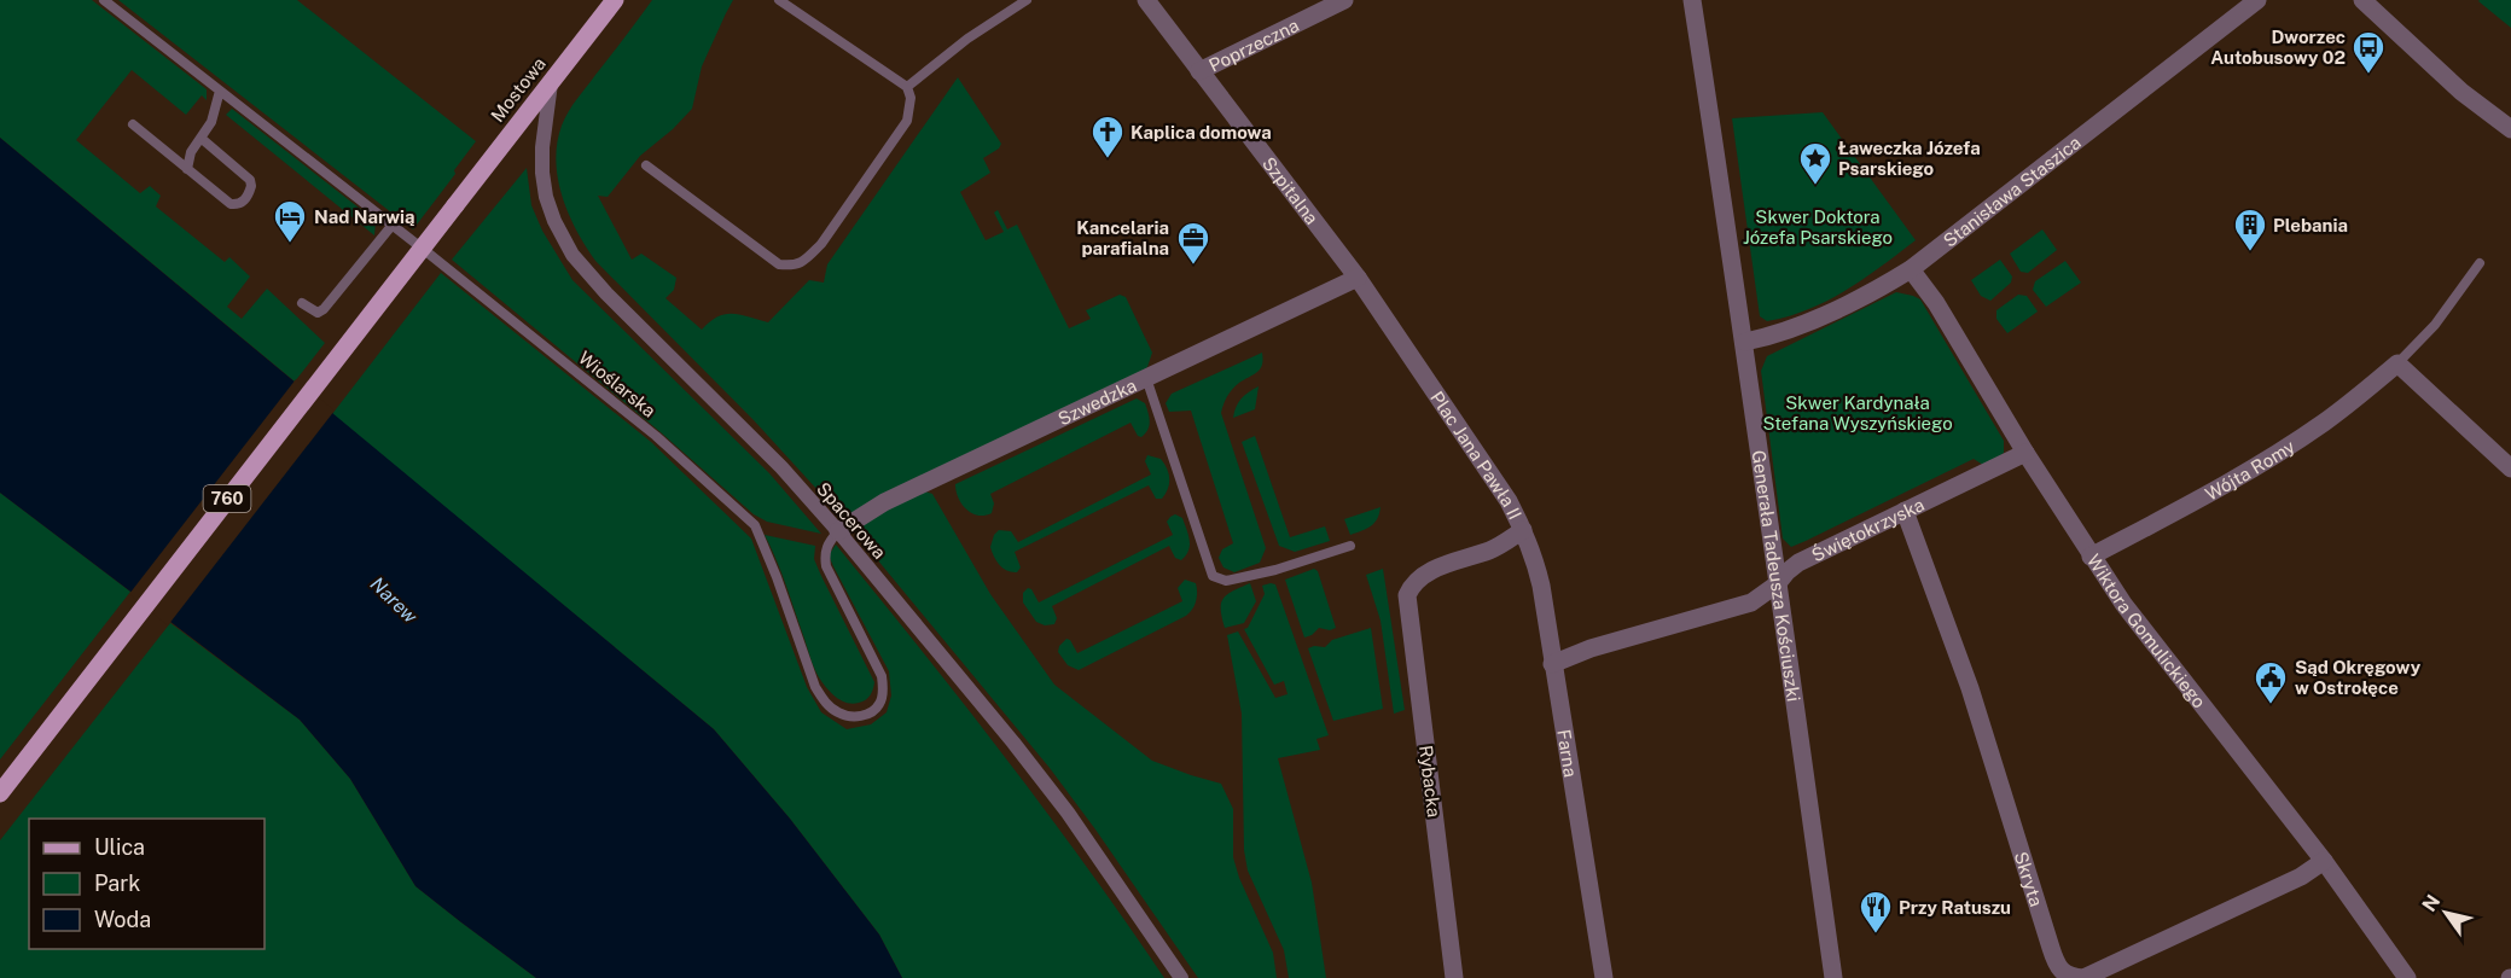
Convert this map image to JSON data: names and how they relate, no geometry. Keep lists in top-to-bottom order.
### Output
{
  "streets": {
    "main road": ["Mostowa", "760"],
    "street": [
      "Poprzeczna",
      "Stanisława Staszica",
      "Szpitalna",
      "Szwedzka",
      "Plac Jana Pawła II",
      "Wójta Romy",
      "Spacerowa",
      "Świętokrzyska",
      "Generała Tadeusza Kościuszki",
      "Wiktora Gomulickiego",
      "Farna",
      "Rybacka",
      "Skryta"
    ],
    "lane": ["Wioślarska"]
  },
  "crossings": [
    ["Poprzeczna", "Szpitalna"],
    ["Mostowa", "Spacerowa"],
    ["Stanisława Staszica", "Generała Tadeusza Kościuszki"],
    ["Stanisława Staszica", "Wiktora Gomulickiego"],
    ["Szpitalna", "Szwedzka"],
    ["Szpitalna", "Plac Jana Pawła II"],
    ["Wioślarska", "Szwedzka"],
    ["Wioślarska", "Spacerowa"],
    ["Szwedzka", "Plac Jana Pawła II"],
    ["Szwedzka", "Spacerowa"],
    ["Plac Jana Pawła II", "Farna"],
    ["Plac Jana Pawła II", "Rybacka"],
    ["Wójta Romy", "Wiktora Gomulickiego"],
    ["Świętokrzyska", "Generała Tadeusza Kościuszki"],
    ["Świętokrzyska", "Wiktora Gomulickiego"],
    ["Świętokrzyska", "Farna"],
    ["Świętokrzyska", "Skryta"],
    ["Wiktora Gomulickiego", "Skryta"]
  ],
  "water": ["Narew"],
  "parks": ["Skwer Doktora Józefa Psarskiego", "Skwer Kardynała Stefana Wyszyńskiego"],
  "places": {
    "bus stop": ["Dworzec Autobusowy 02"],
    "church": ["Kaplica domowa"],
    "place": ["Ławeczka Józefa Psarskiego"],
    "hotel": ["Nad Narwią"],
    "building": ["Plebania"],
    "office": ["Kancelaria parafialna"],
    "public building": ["Sąd Okręgowy w Ostrołęce"],
    "restaurant": ["Przy Ratuszu"]
  },
  "legend": ["Ulica", "Park", "Woda"],
  "north": "top left"
}
